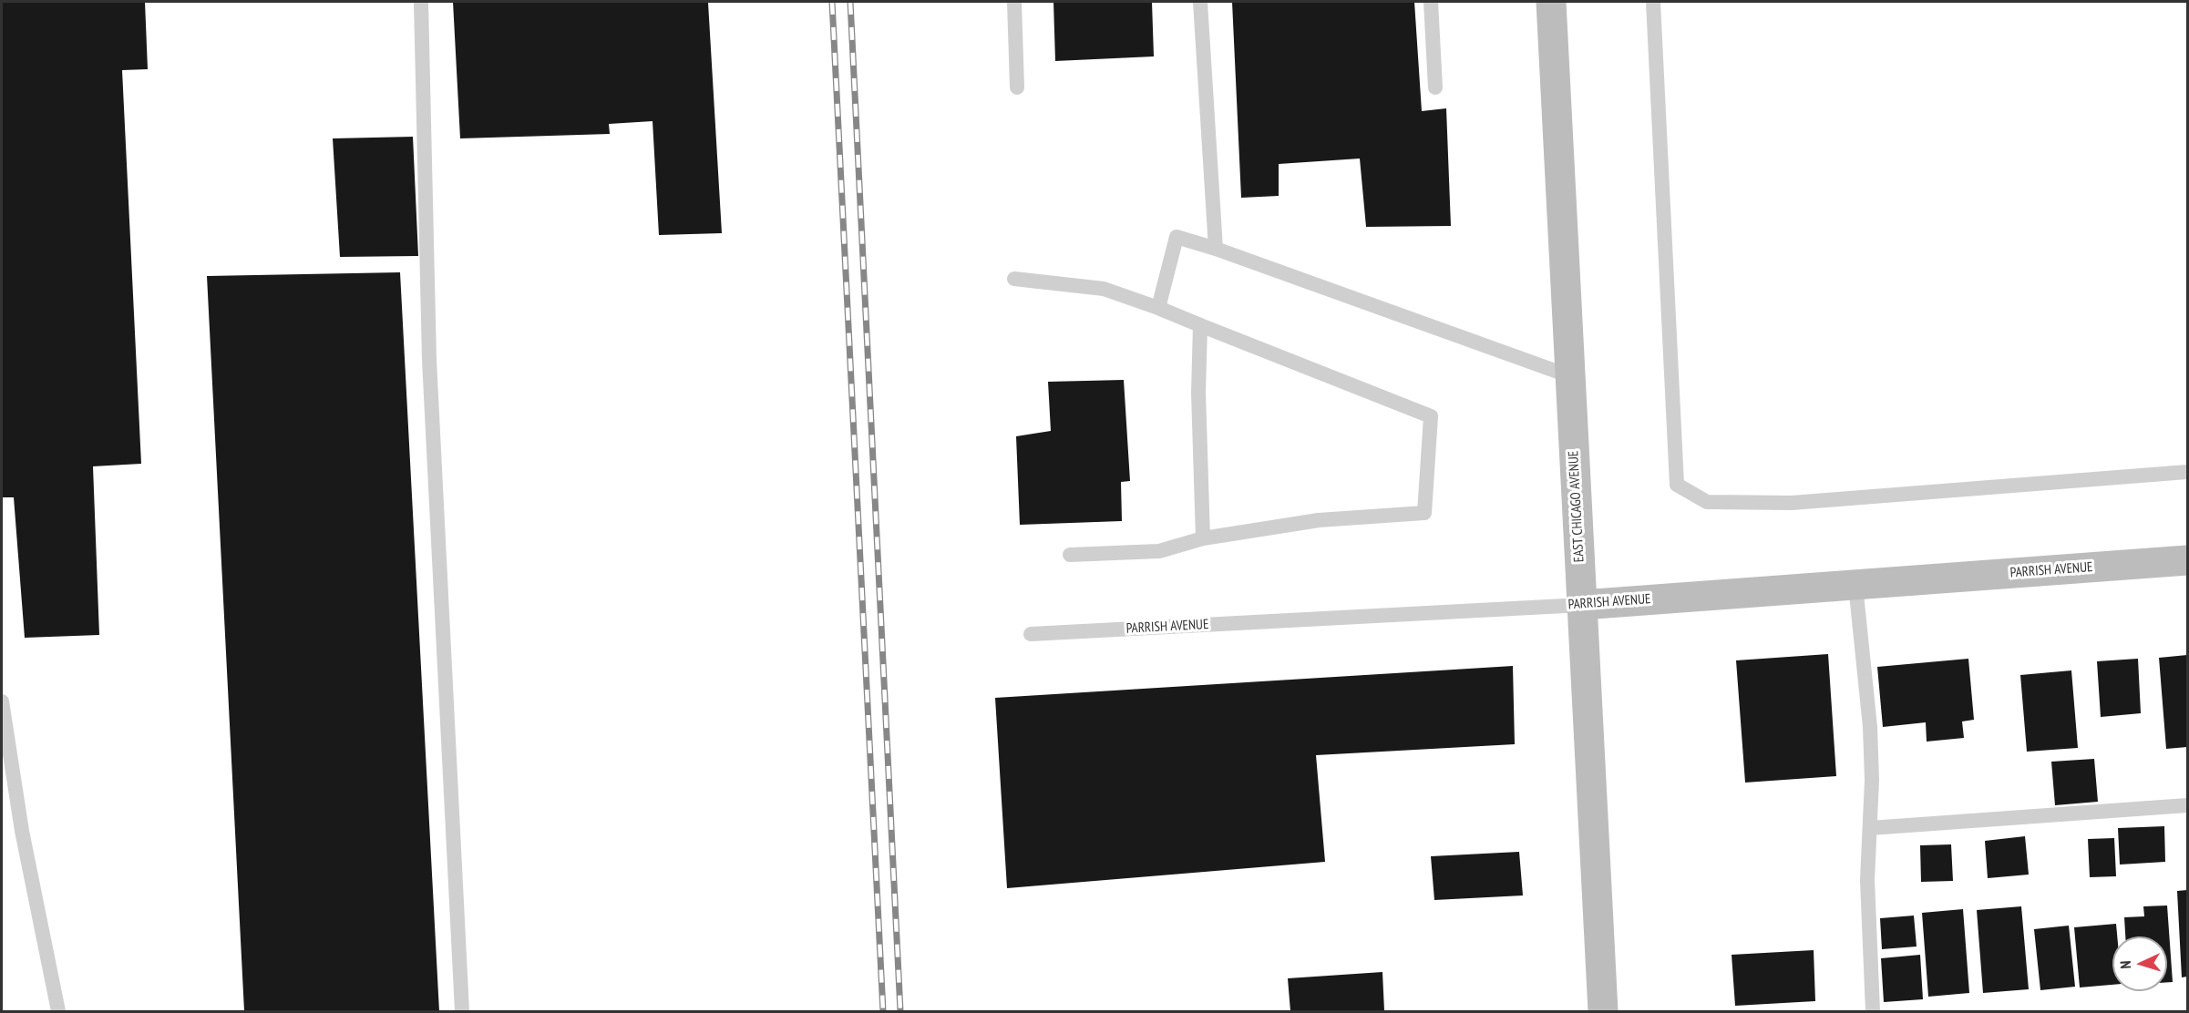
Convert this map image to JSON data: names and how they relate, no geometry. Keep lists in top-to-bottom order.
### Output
{
  "streets": {
    "main road": ["EAST CHICAGO AVENUE", "PARRISH AVENUE"]
  },
  "crossings": [
    ["EAST CHICAGO AVENUE", "PARRISH AVENUE"]
  ],
  "north": "left"
}
